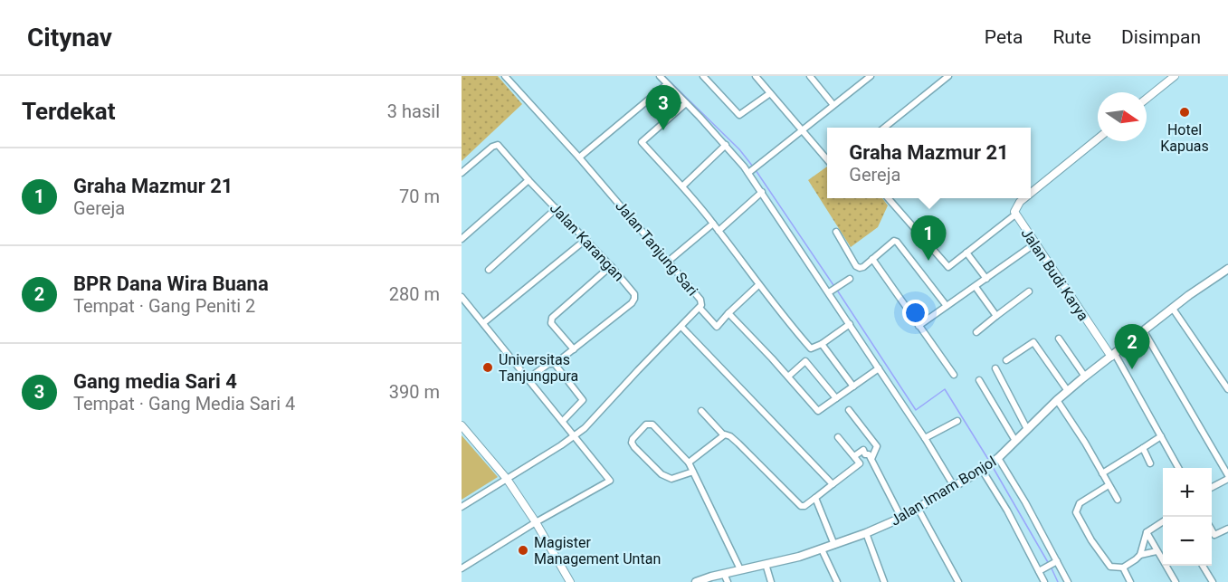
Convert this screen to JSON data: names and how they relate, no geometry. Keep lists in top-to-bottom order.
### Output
{
  "streets": {
    "main road": ["Jalan Imam Bonjol"],
    "street": ["Jalan Karangan", "Jalan Tanjung Sari", "Jalan Budi Karya"]
  },
  "crossings": [
    ["Jalan Budi Karya", "Jalan Imam Bonjol"]
  ],
  "places": ["Hotel Kapuas", "Universitas Tanjungpura", "Magister Management Untan"],
  "north": "right",
  "page": {
    "header": "Citynav",
    "nav": ["Peta", "Rute", "Disimpan"],
    "heading": ["Terdekat", "3 hasil"],
    "pins": ["3", "1", "2"],
    "popup": ["Graha Mazmur 21", "Gereja"],
    "list": [
      {
        "mark": "1",
        "name": "Graha Mazmur 21",
        "note": "Gereja",
        "value": "70 m"
      },
      {
        "mark": "2",
        "name": "BPR Dana Wira Buana",
        "note": "Tempat · Gang Peniti 2",
        "value": "280 m"
      },
      {
        "mark": "3",
        "name": "Gang media Sari 4",
        "note": "Tempat · Gang Media Sari 4",
        "value": "390 m"
      }
    ],
    "map_buttons": ["+", "−"]
  }
}
